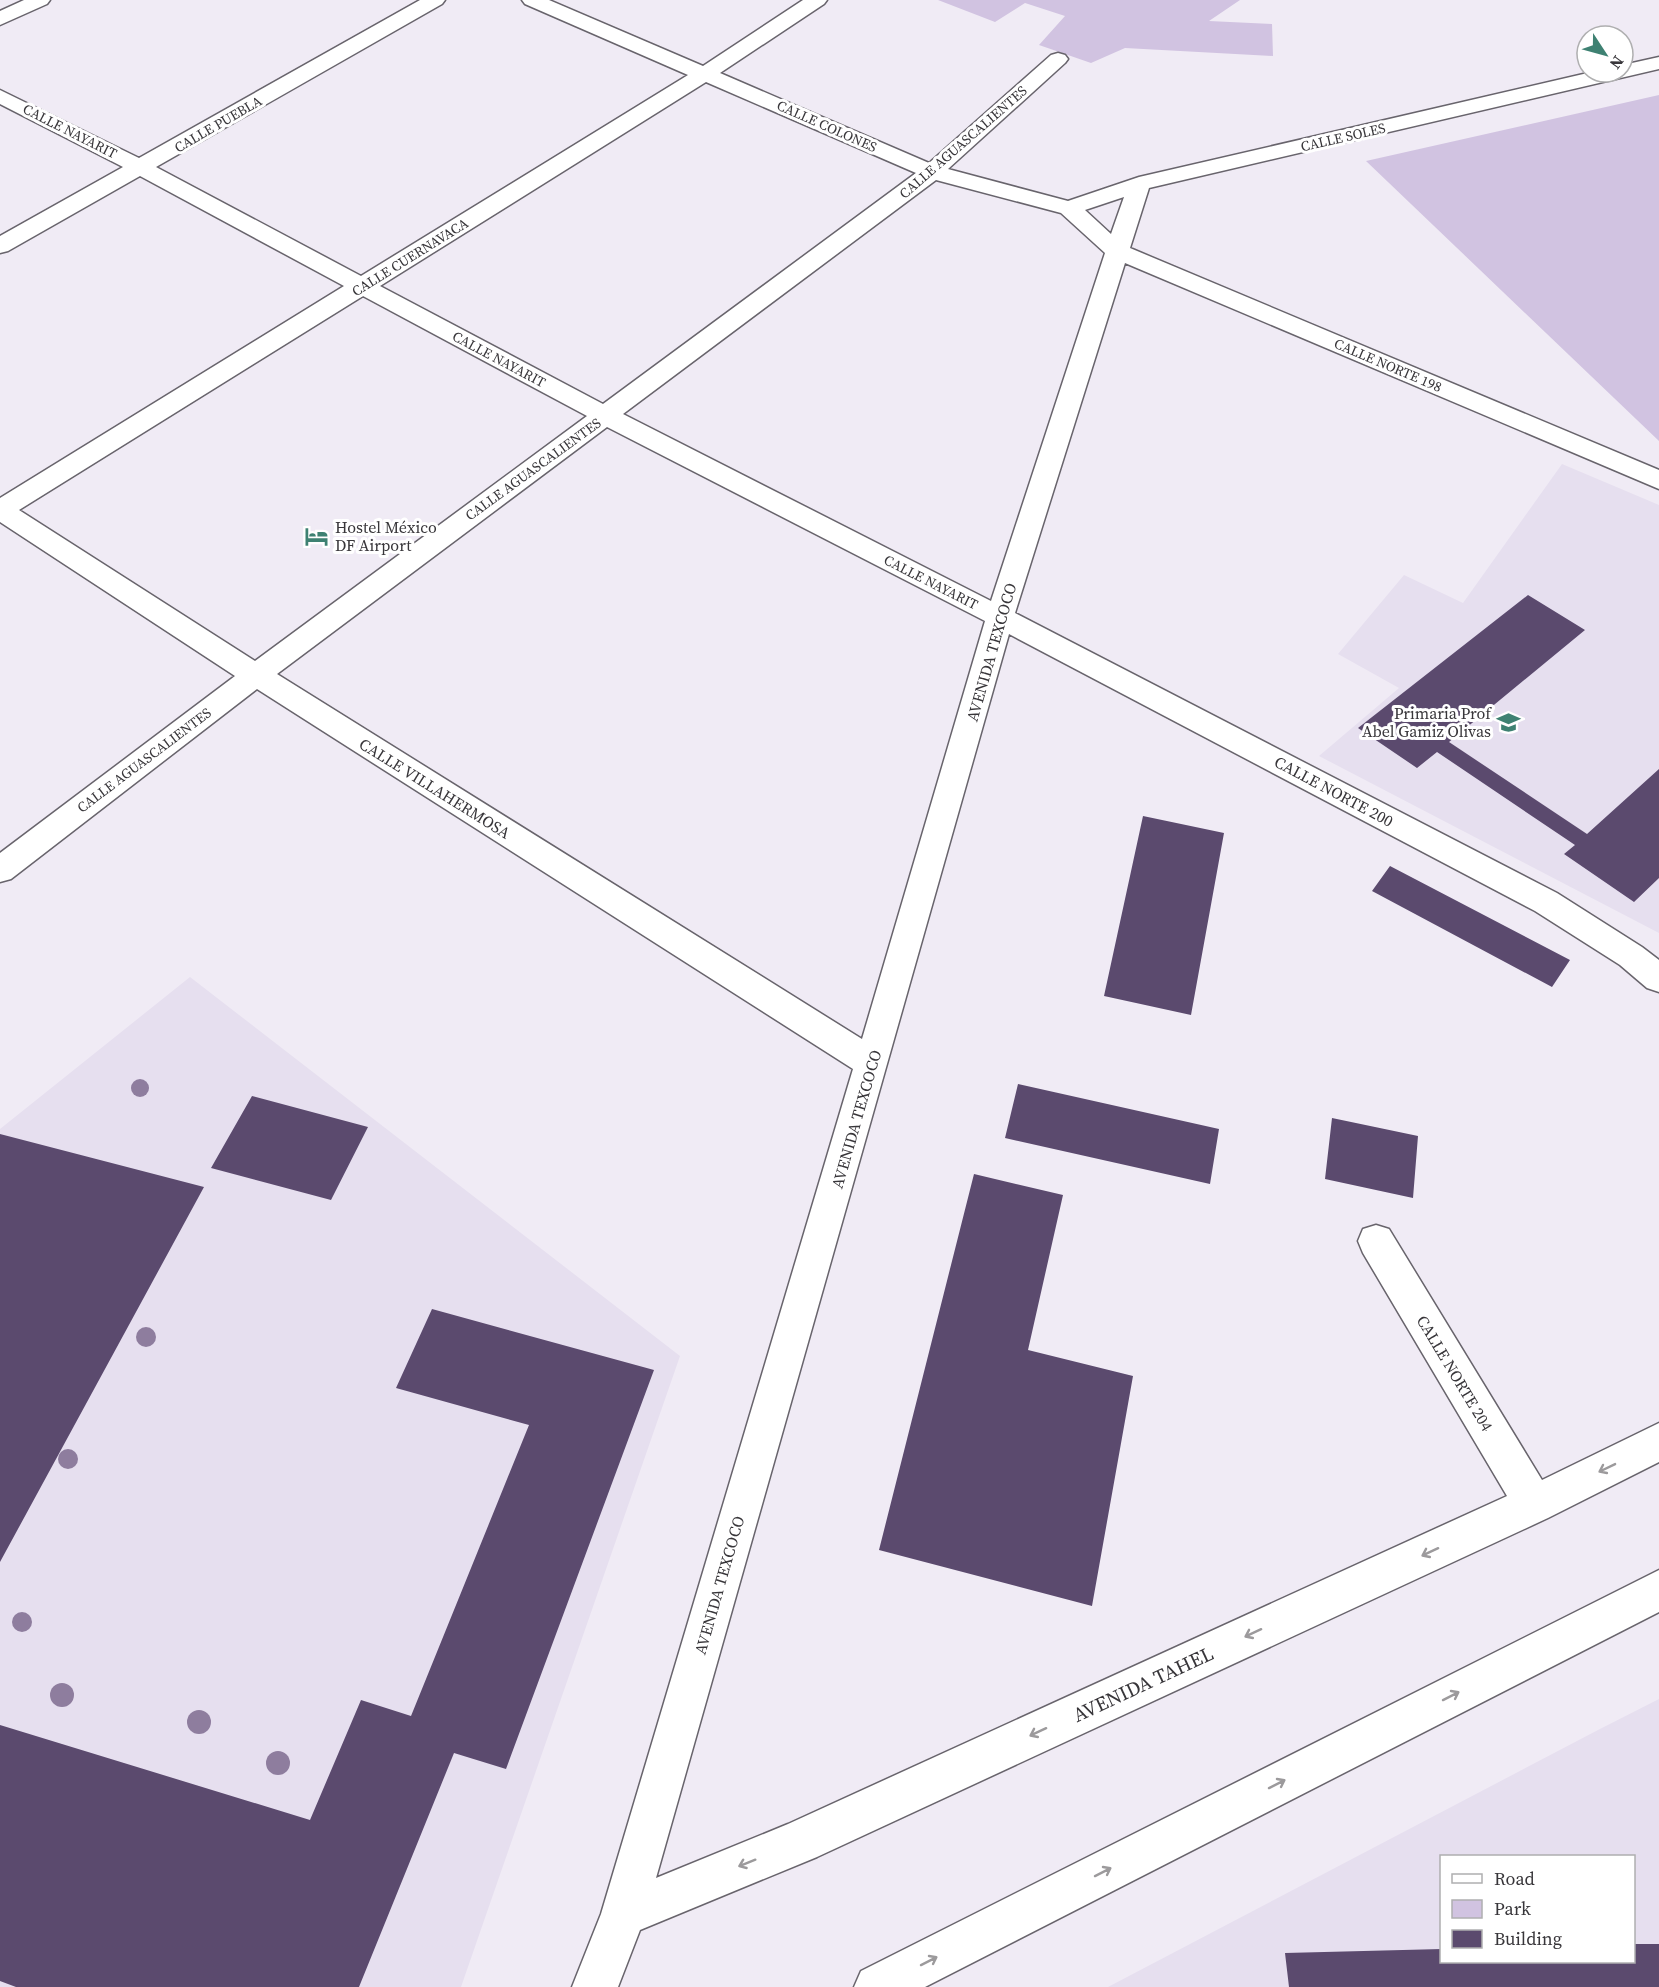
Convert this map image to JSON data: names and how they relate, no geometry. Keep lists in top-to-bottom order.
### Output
{
  "streets": {
    "street": [
      "CALLE PUEBLA",
      "CALLE COLONES",
      "CALLE NAYARIT",
      "CALLE SOLES",
      "CALLE AGUASCALIENTES",
      "CALLE CUERNAVACA",
      "CALLE NORTE 198",
      "AVENIDA TEXCOCO",
      "CALLE VILLAHERMOSA",
      "CALLE NORTE 200",
      "CALLE NORTE 204",
      "AVENIDA TAHEL"
    ]
  },
  "crossings": [
    ["CALLE PUEBLA", "CALLE NAYARIT"],
    ["CALLE COLONES", "CALLE SOLES"],
    ["CALLE COLONES", "CALLE AGUASCALIENTES"],
    ["CALLE COLONES", "CALLE CUERNAVACA"],
    ["CALLE COLONES", "CALLE NORTE 198"],
    ["CALLE COLONES", "AVENIDA TEXCOCO"],
    ["CALLE NAYARIT", "CALLE AGUASCALIENTES"],
    ["CALLE NAYARIT", "CALLE CUERNAVACA"],
    ["CALLE NAYARIT", "AVENIDA TEXCOCO"],
    ["CALLE NAYARIT", "CALLE NORTE 200"],
    ["CALLE SOLES", "AVENIDA TEXCOCO"],
    ["CALLE AGUASCALIENTES", "CALLE VILLAHERMOSA"],
    ["CALLE CUERNAVACA", "CALLE VILLAHERMOSA"],
    ["CALLE NORTE 198", "AVENIDA TEXCOCO"],
    ["AVENIDA TEXCOCO", "CALLE VILLAHERMOSA"],
    ["AVENIDA TEXCOCO", "CALLE NORTE 200"],
    ["AVENIDA TEXCOCO", "AVENIDA TAHEL"],
    ["CALLE NORTE 204", "AVENIDA TAHEL"]
  ],
  "places": {
    "hotel": ["Hostel México DF Airport"],
    "school or university": ["Primaria Prof Abel Gamiz Olivas"]
  },
  "legend": ["Road", "Park", "Building"],
  "north": "bottom right"
}
